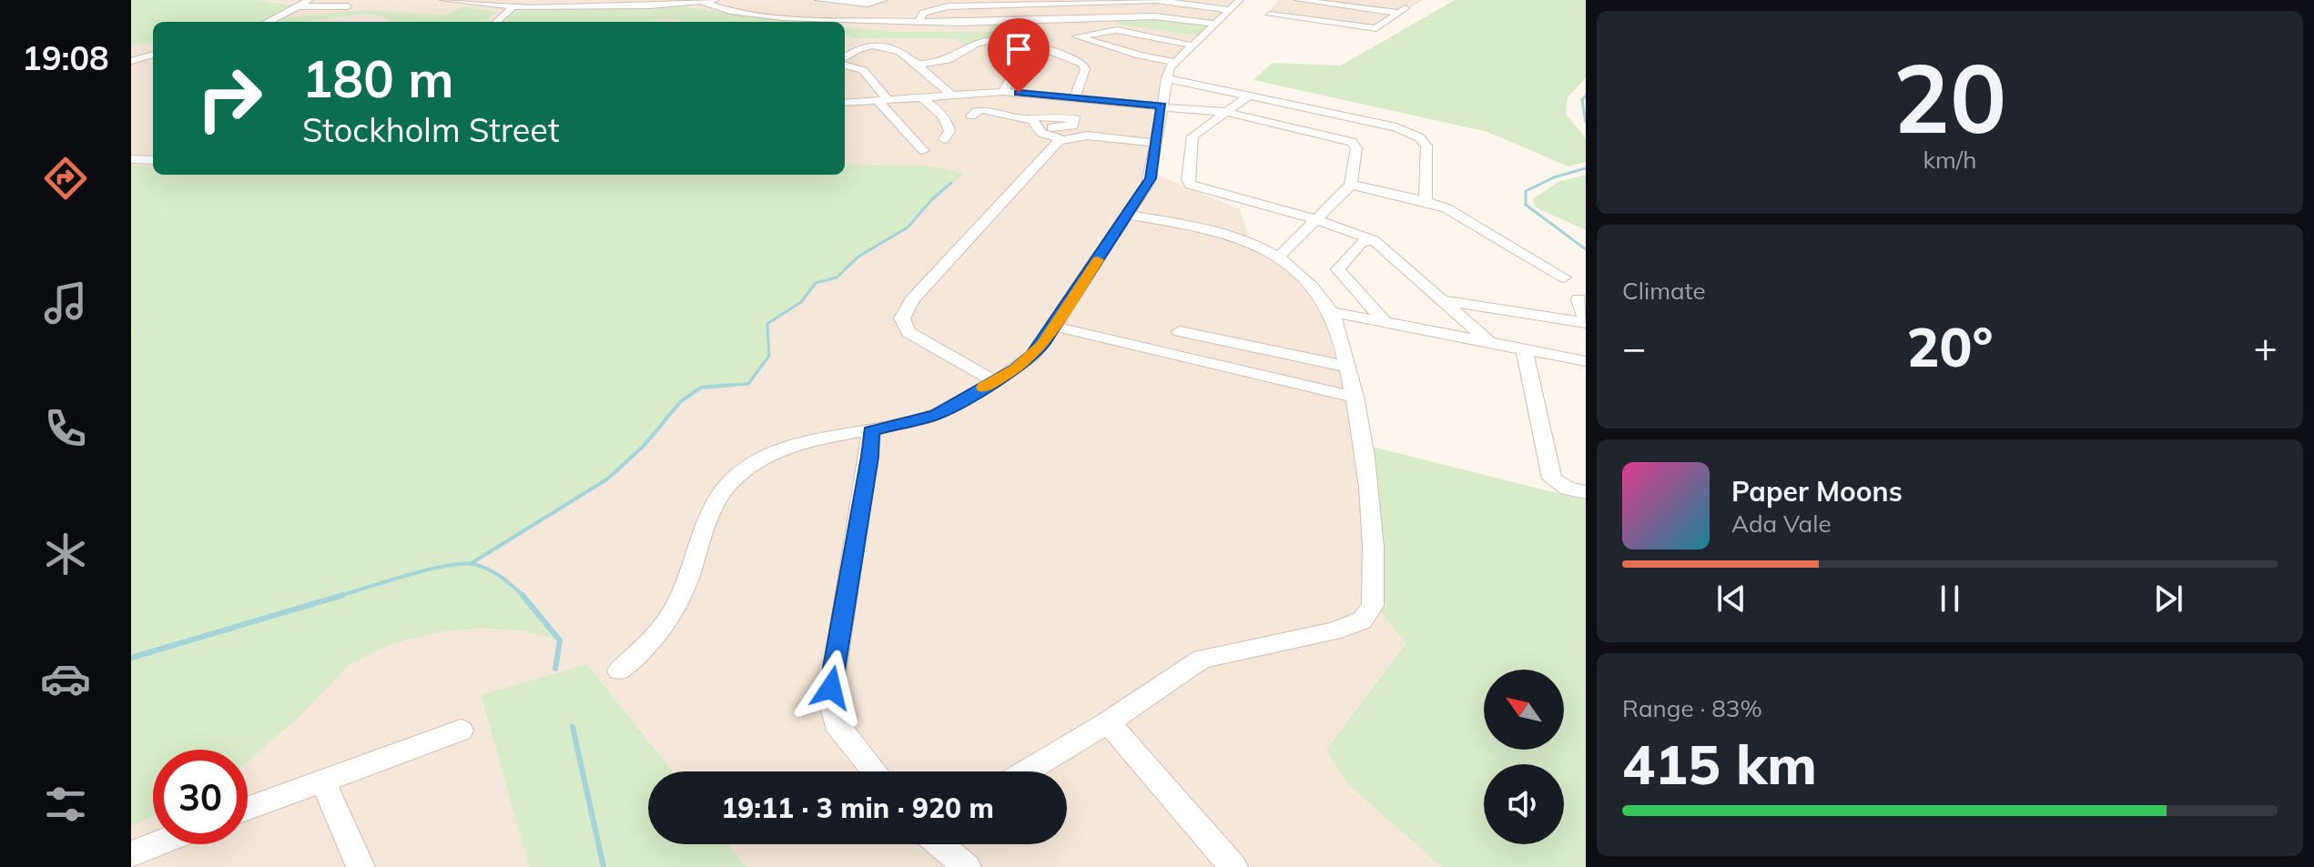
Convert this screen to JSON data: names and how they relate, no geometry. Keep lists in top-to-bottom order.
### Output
{
  "north": "top left",
  "page": {
    "tabs": "19:08",
    "tile": [
      ["20", "km/h"],
      "Climate",
      ["Range · 83%", "415 km"]
    ],
    "turn": ["180 m", "Stockholm Street"],
    "heat": ["−", "20°", "+"],
    "song": ["Paper Moons", "Ada Vale"],
    "limit": "30",
    "trip": "19:11 · 3 min · 920 m"
  }
}
